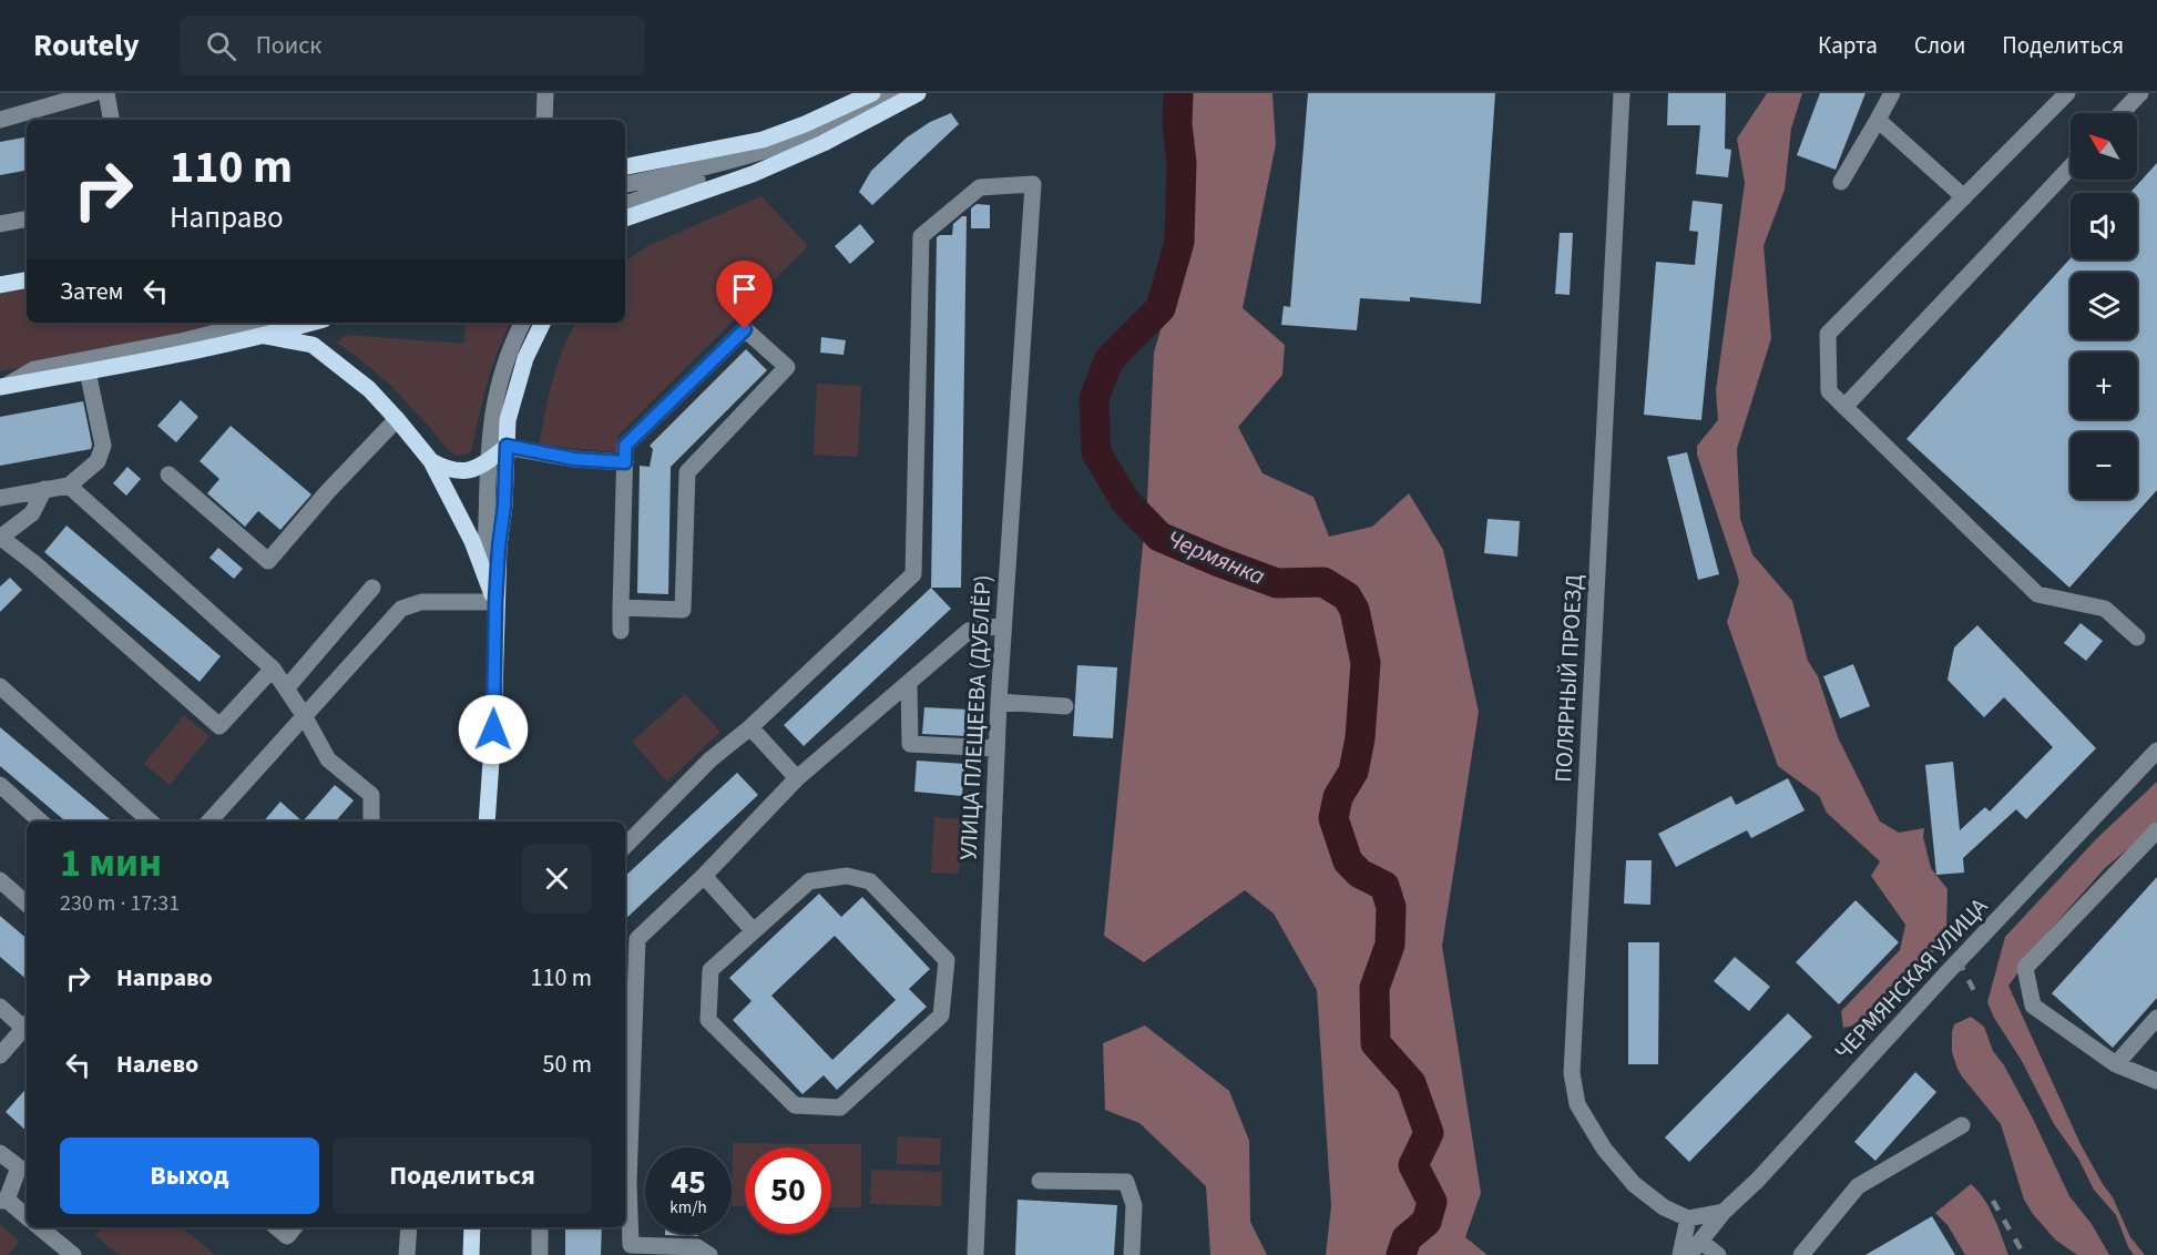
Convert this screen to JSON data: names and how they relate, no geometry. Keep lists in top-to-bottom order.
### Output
{
  "streets": {
    "street": ["ПОЛЯРНЫЙ ПРОЕЗД", "УЛИЦА ПЛЕЩЕЕВА (ДУБЛЁР)", "ЧЕРМЯНСКАЯ УЛИЦА"]
  },
  "water": ["Чермянка"],
  "north": "top left",
  "page": {
    "header": "Routely",
    "search": "Поиск",
    "nav": ["Карта", "Слои", "Поделиться"],
    "map_buttons": ["+", "−"],
    "turn": ["110 m", "Направо"],
    "then": "Затем",
    "heading": ["1 мин", "230 m · 17:31"],
    "list": [
      {
        "name": "Направо",
        "value": "110 m"
      },
      {
        "name": "Налево",
        "value": "50 m"
      }
    ],
    "buttons": ["Выход", "Поделиться"],
    "speed": "45 km/h",
    "limit": "50"
  }
}
